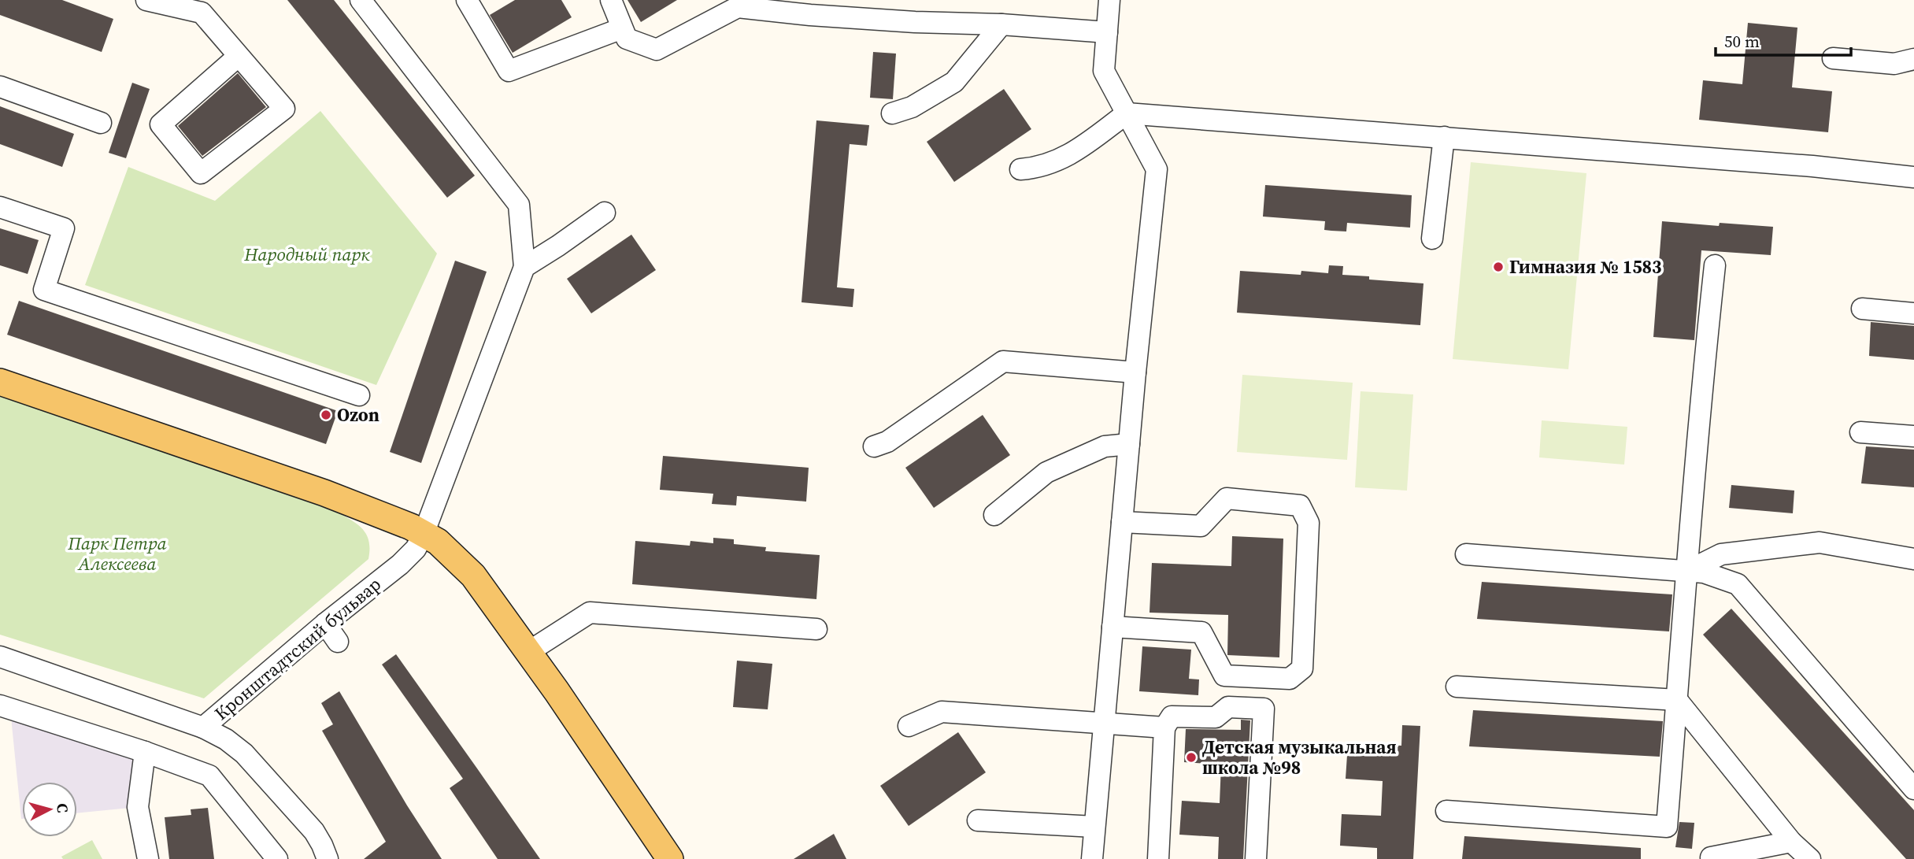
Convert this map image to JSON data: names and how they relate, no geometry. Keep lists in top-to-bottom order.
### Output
{
  "streets": {
    "street": ["Кронштадтский бульвар"]
  },
  "parks": ["Народный парк", "Парк Петра Алексеева"],
  "places": ["Гимназия № 1583", "Ozon", "Детская музыкальная школа №98"],
  "scale_bar": "50 m",
  "north": "right"
}
